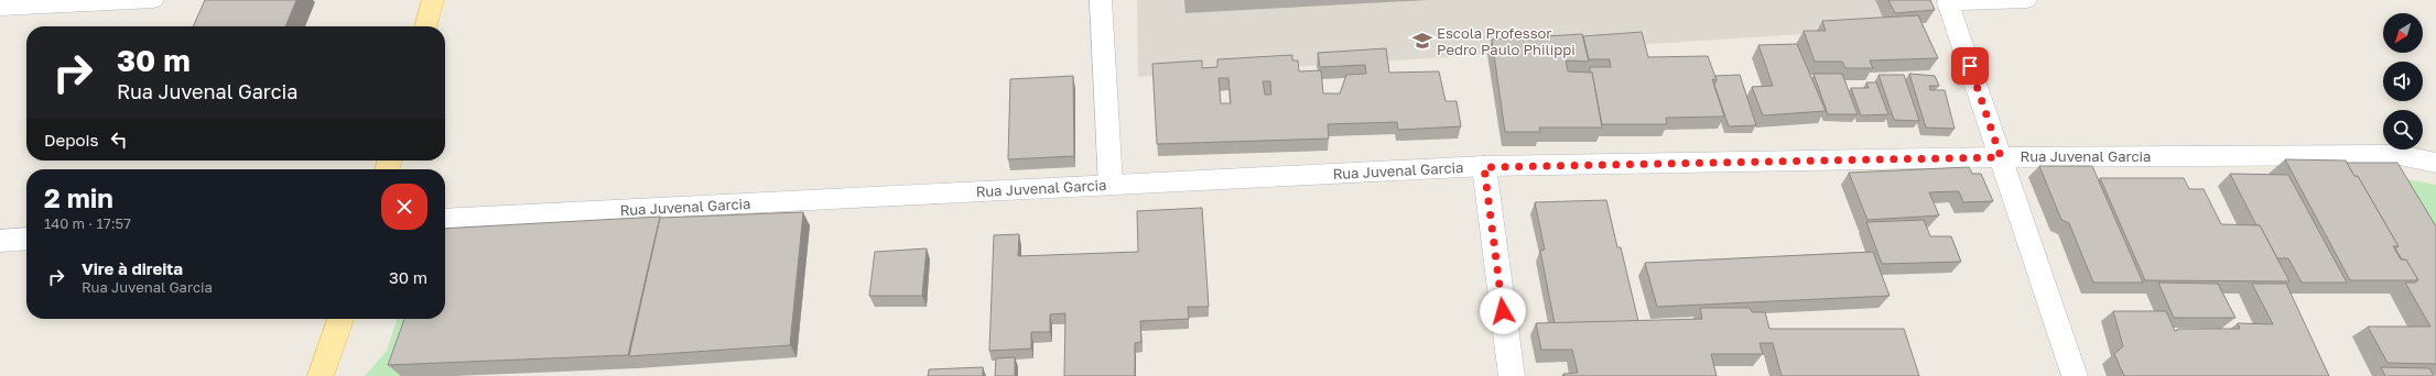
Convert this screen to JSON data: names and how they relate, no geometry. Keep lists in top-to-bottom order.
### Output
{
  "streets": {
    "main road": ["Rua Juvenal Garcia"]
  },
  "places": {
    "school or university": ["Escola Professor Pedro Paulo Philippi"]
  },
  "north": "bottom left",
  "page": {
    "turn": ["30 m", "Rua Juvenal Garcia"],
    "then": "Depois",
    "heading": ["2 min", "140 m · 17:57"],
    "list": [
      {
        "name": "Vire à direita",
        "note": "Rua Juvenal Garcia",
        "value": "30 m"
      }
    ]
  }
}
